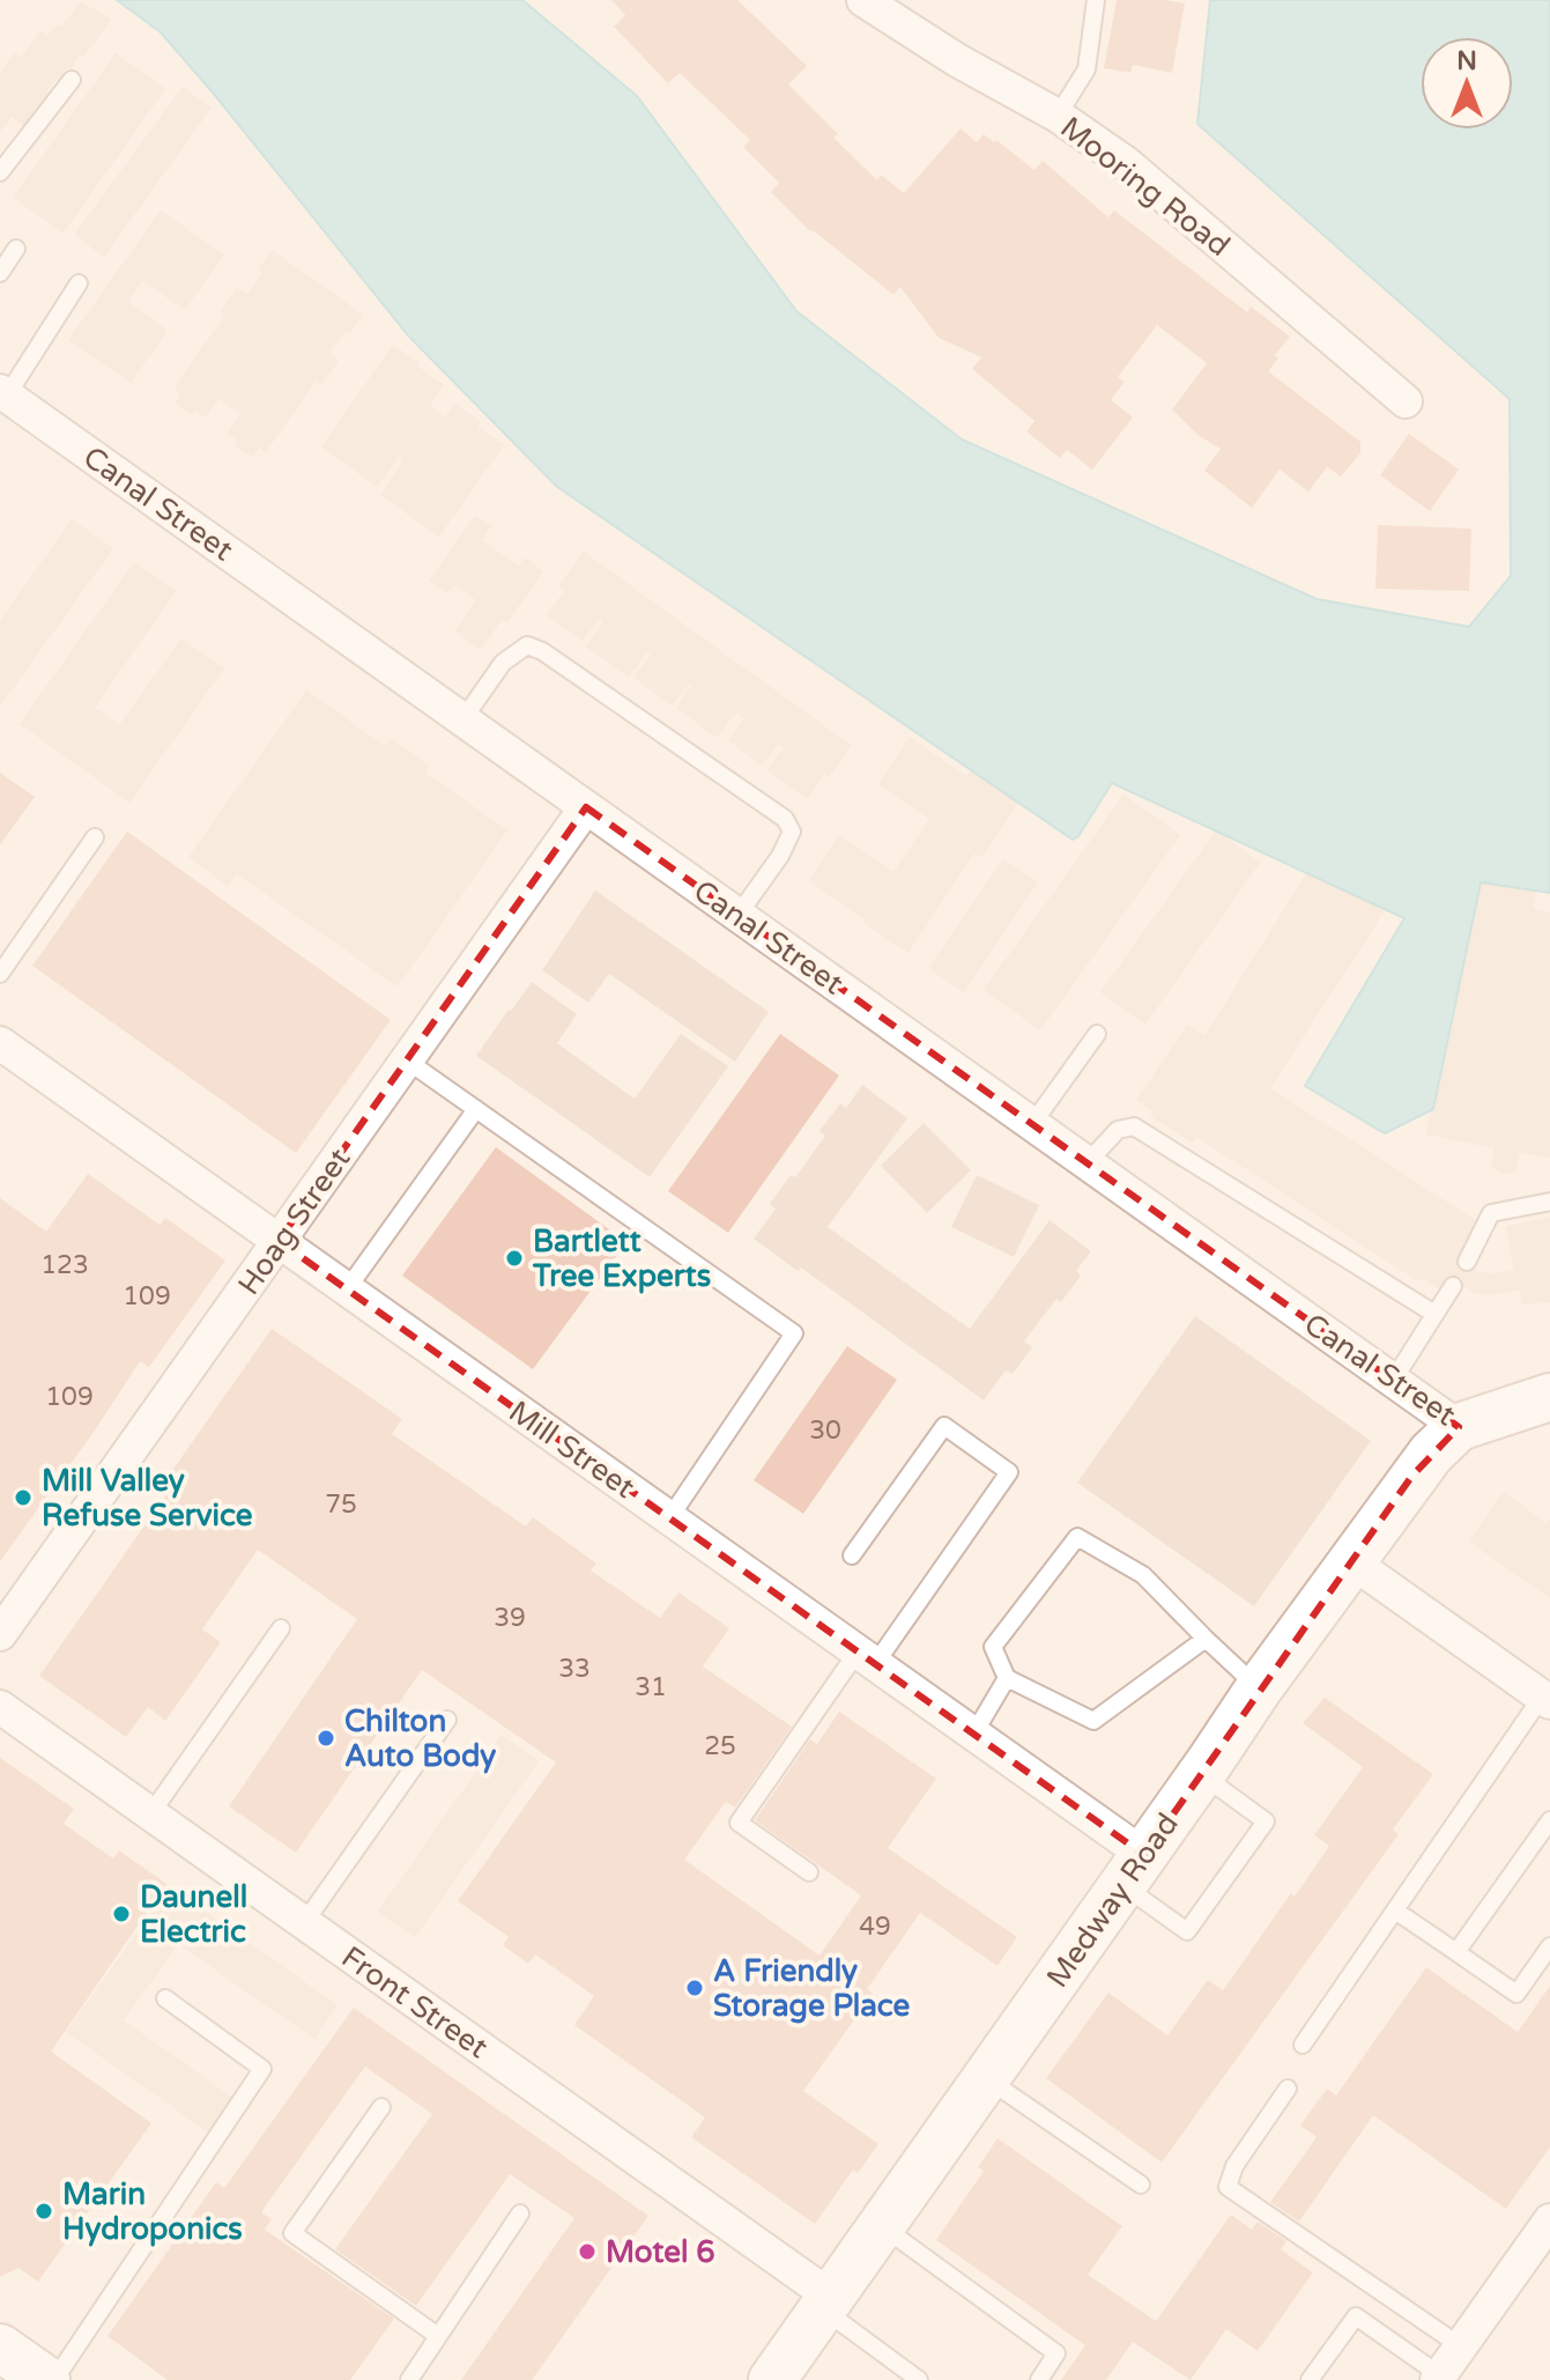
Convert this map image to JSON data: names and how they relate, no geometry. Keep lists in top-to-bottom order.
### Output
{
  "streets": {
    "street": [
      "Mooring Road",
      "Canal Street",
      "Hoag Street",
      "Mill Street",
      "Medway Road",
      "Front Street"
    ]
  },
  "crossings": [
    ["Canal Street", "Hoag Street"],
    ["Canal Street", "Medway Road"],
    ["Hoag Street", "Mill Street"],
    ["Mill Street", "Medway Road"],
    ["Medway Road", "Front Street"]
  ],
  "places": [
    "Bartlett Tree Experts",
    "Mill Valley Refuse Service",
    "Chilton Auto Body",
    "Daunell Electric",
    "A Friendly Storage Place",
    "Marin Hydroponics",
    "Motel 6"
  ],
  "house_numbers": [
    "123",
    "109",
    "109",
    "30",
    "75",
    "39",
    "33",
    "31",
    "25",
    "49"
  ],
  "north": "top"
}
